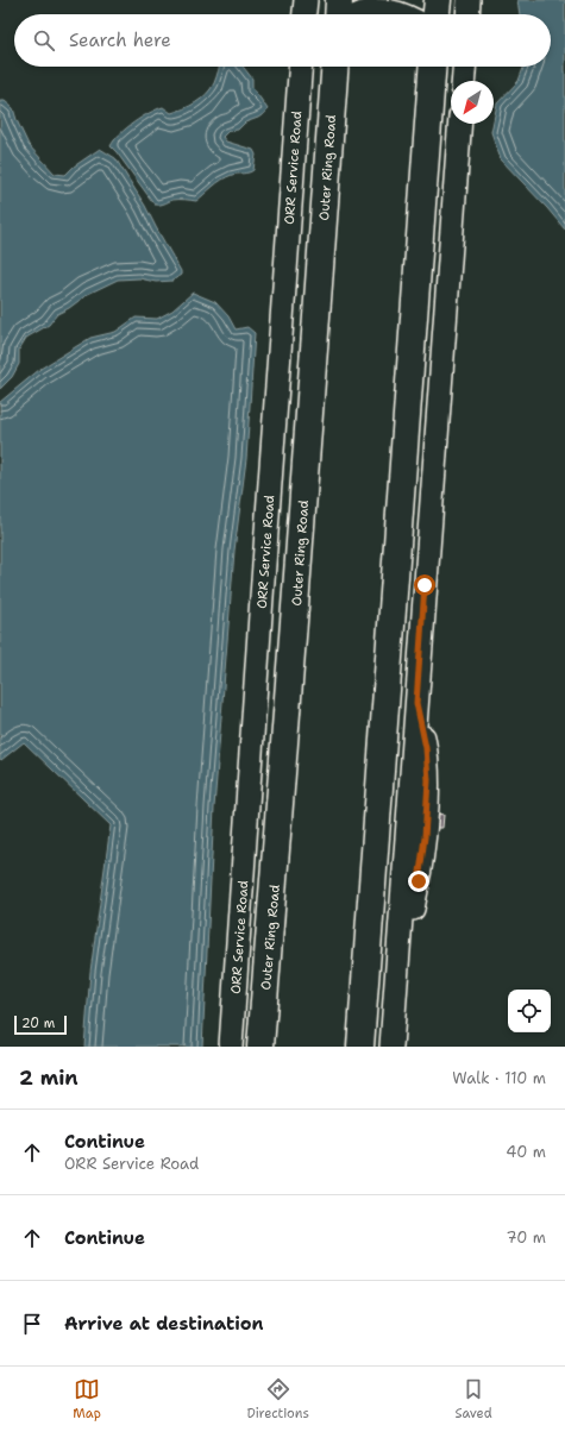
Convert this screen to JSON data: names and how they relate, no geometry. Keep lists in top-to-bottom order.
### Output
{
  "streets": {
    "highway": ["Outer Ring Road"],
    "main road": ["ORR Service Road"]
  },
  "scale_bar": "20 m",
  "north": "bottom left",
  "page": {
    "search": "Search here",
    "scale": "20 m",
    "heading": ["2 min", "Walk · 110 m"],
    "list": [
      ["Continue", "ORR Service Road", "40 m"],
      ["Continue", "70 m"],
      "Arrive at destination"
    ],
    "nav": ["Map", "Directions", "Saved"]
  }
}
